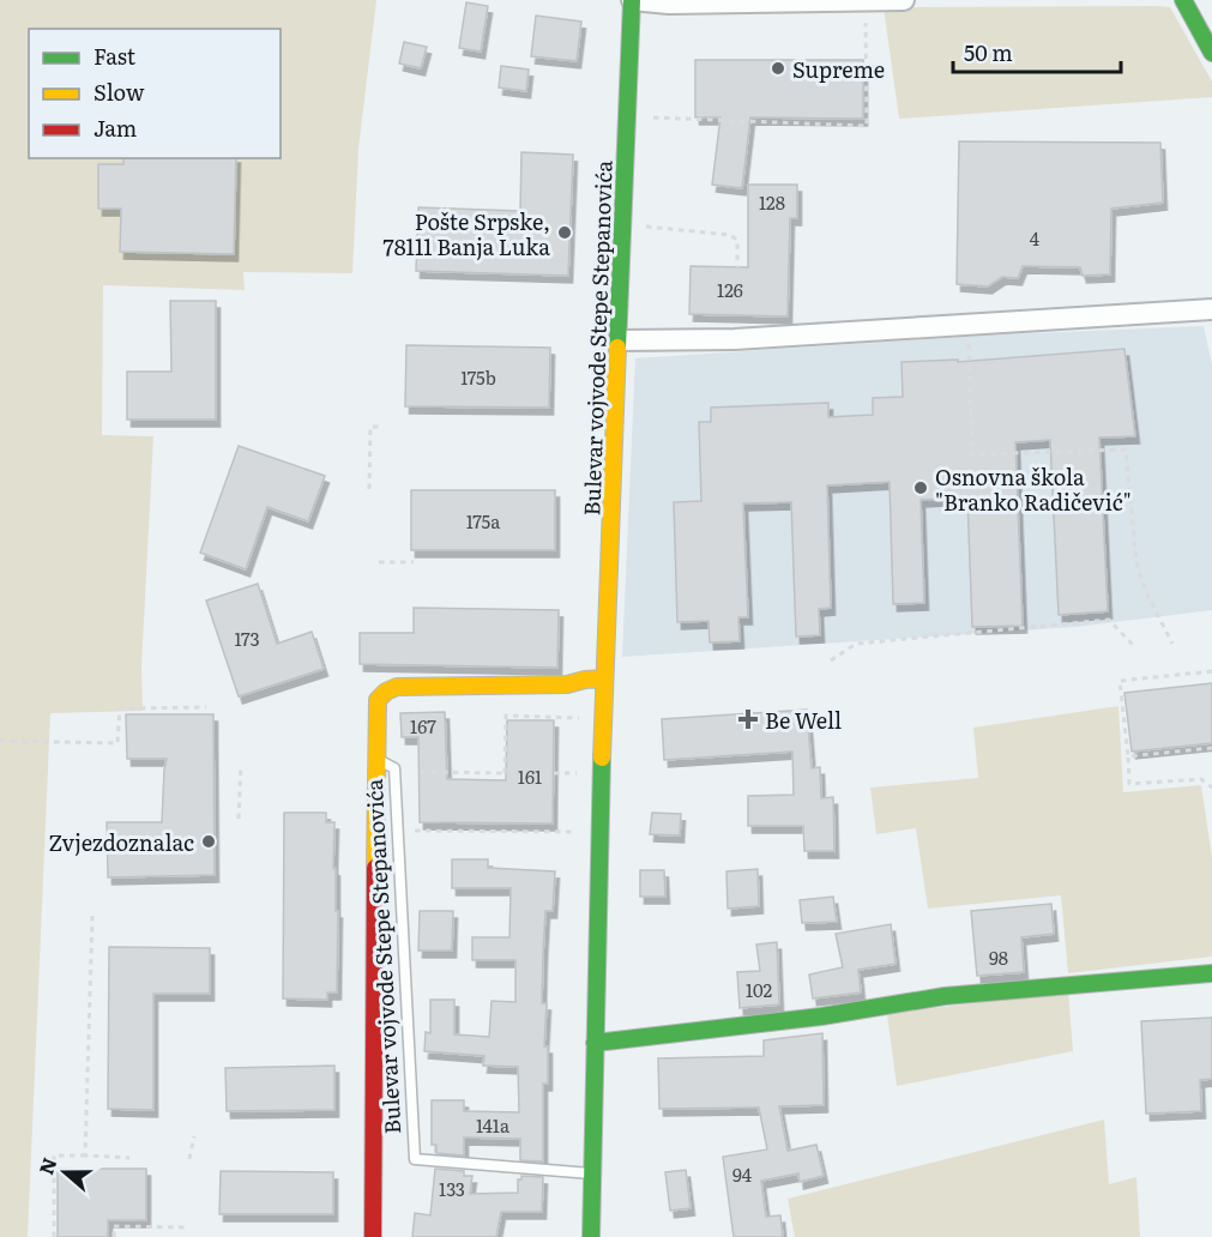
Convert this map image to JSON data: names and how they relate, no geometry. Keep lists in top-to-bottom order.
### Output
{
  "streets": {
    "street": ["Bulevar vojvode Stepe Stepanovića"]
  },
  "places": {
    "other": [
      "Supreme",
      "Pošte Srpske, 78111 Banja Luka",
      "Osnovna škola \"Branko Radičević\"",
      "Zvjezdoznalac"
    ],
    "health": ["Be Well"]
  },
  "house_numbers": [
    "128",
    "4",
    "126",
    "175b",
    "175a",
    "173",
    "167",
    "161",
    "98",
    "102",
    "141a",
    "94",
    "133"
  ],
  "legend": ["Fast", "Slow", "Jam"],
  "scale_bar": "50 m",
  "north": "left"
}
